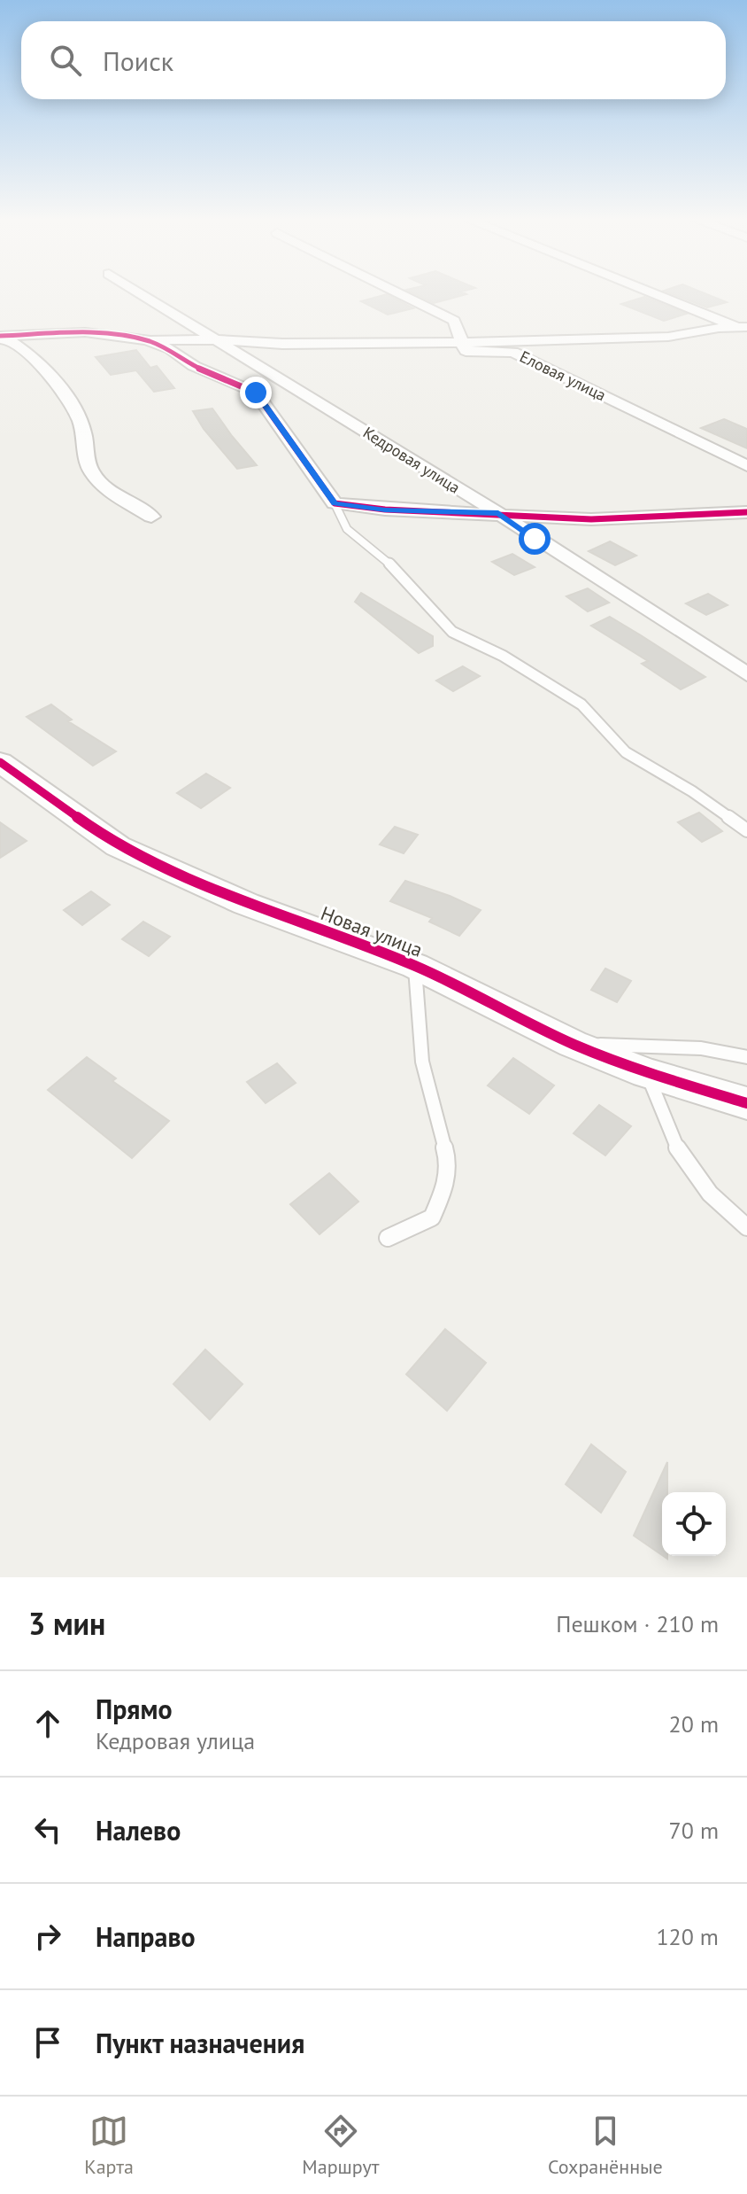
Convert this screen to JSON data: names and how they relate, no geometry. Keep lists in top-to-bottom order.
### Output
{
  "streets": {
    "street": ["Еловая улица", "Кедровая улица", "Новая улица"]
  },
  "page": {
    "search": "Поиск",
    "heading": ["3 мин", "Пешком · 210 m"],
    "list": [
      ["Прямо", "Кедровая улица", "20 m"],
      ["Налево", "70 m"],
      ["Направо", "120 m"],
      "Пункт назначения"
    ],
    "nav": ["Карта", "Маршрут", "Сохранённые"]
  }
}
